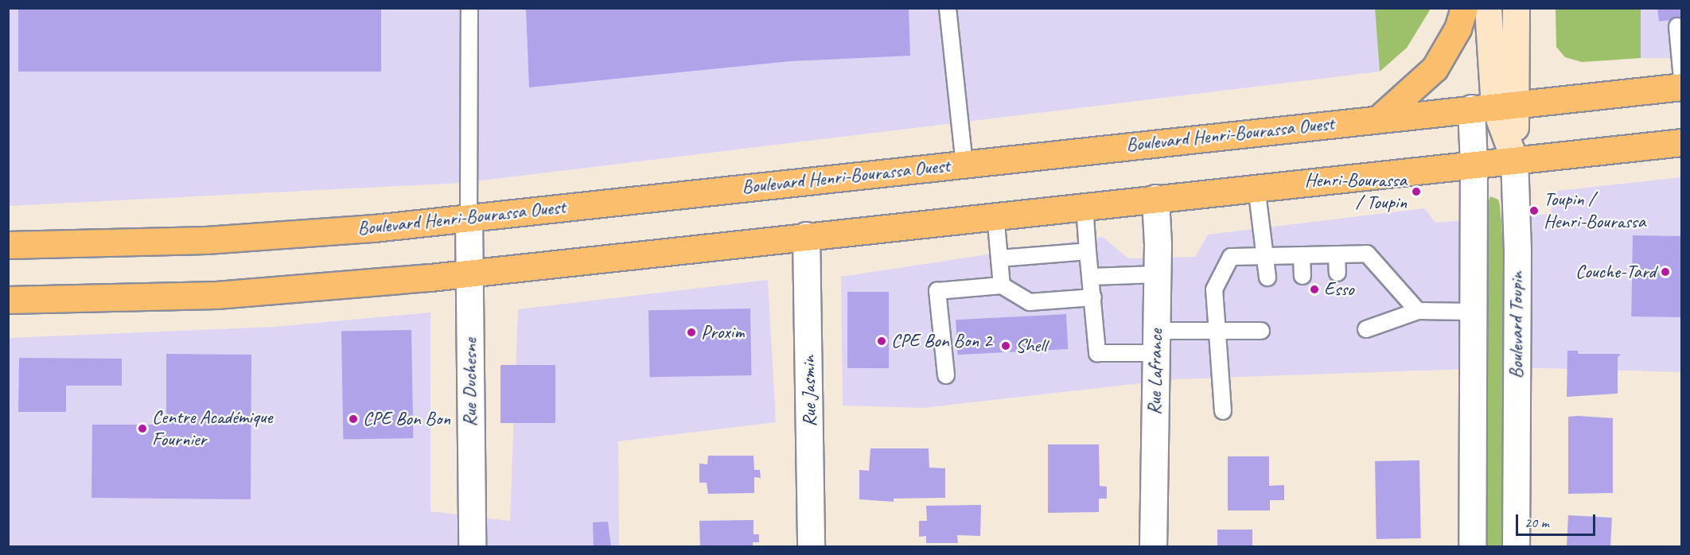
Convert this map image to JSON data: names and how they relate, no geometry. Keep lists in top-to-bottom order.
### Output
{
  "streets": {
    "main road": ["Boulevard Henri-Bourassa Ouest", "Boulevard Toupin"],
    "street": ["Rue Lafrance", "Rue Duchesne", "Rue Jasmin"]
  },
  "crossings": [
    ["Boulevard Henri-Bourassa Ouest", "Boulevard Toupin"],
    ["Boulevard Henri-Bourassa Ouest", "Rue Duchesne"]
  ],
  "places": [
    "Henri-Bourassa / Toupin",
    "Toupin / Henri-Bourassa",
    "Couche-Tard",
    "Esso",
    "Proxim",
    "CPE Bon Bon 2",
    "Shell",
    "CPE Bon Bon",
    "Centre Académique Fournier"
  ],
  "scale_bar": "20 m"
}
